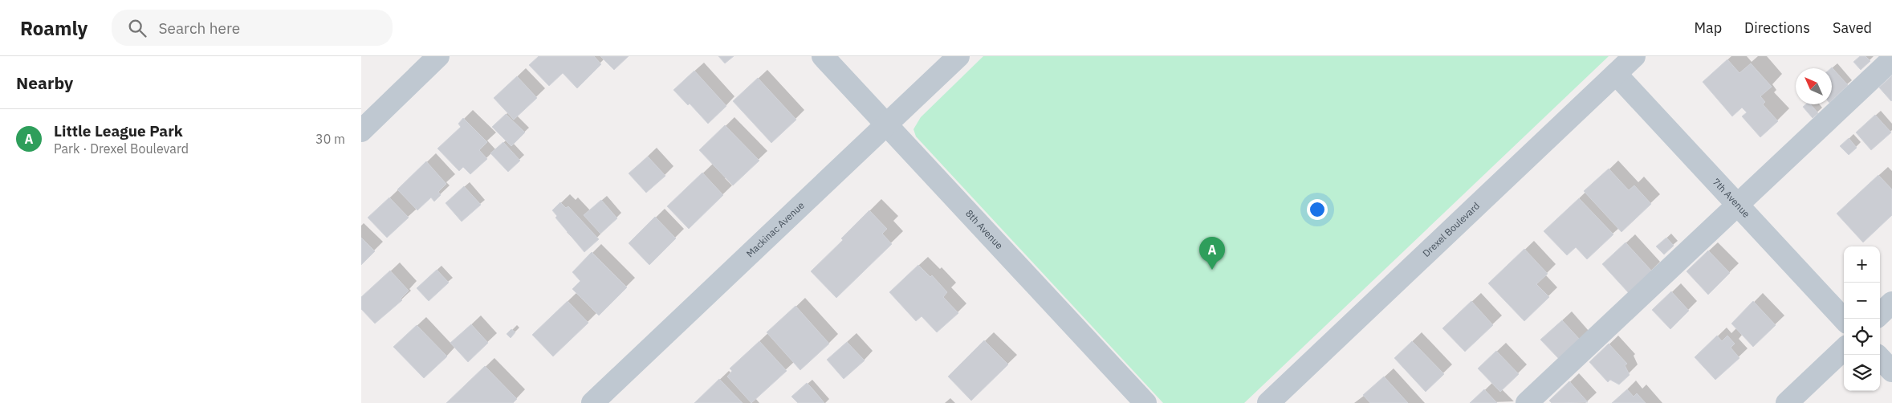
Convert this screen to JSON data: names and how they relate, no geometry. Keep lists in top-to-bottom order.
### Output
{
  "streets": {
    "street": [
      "7th Avenue",
      "Mackinac Avenue",
      "8th Avenue",
      "Drexel Boulevard"
    ]
  },
  "crossings": [
    ["7th Avenue", "Drexel Boulevard"],
    ["Mackinac Avenue", "8th Avenue"]
  ],
  "north": "top left",
  "page": {
    "header": "Roamly",
    "search": "Search here",
    "nav": ["Map", "Directions", "Saved"],
    "heading": "Nearby",
    "list": [
      {
        "mark": "A",
        "name": "Little League Park",
        "note": "Park · Drexel Boulevard",
        "value": "30 m"
      }
    ],
    "pins": "A",
    "map_buttons": ["+", "−"]
  }
}
